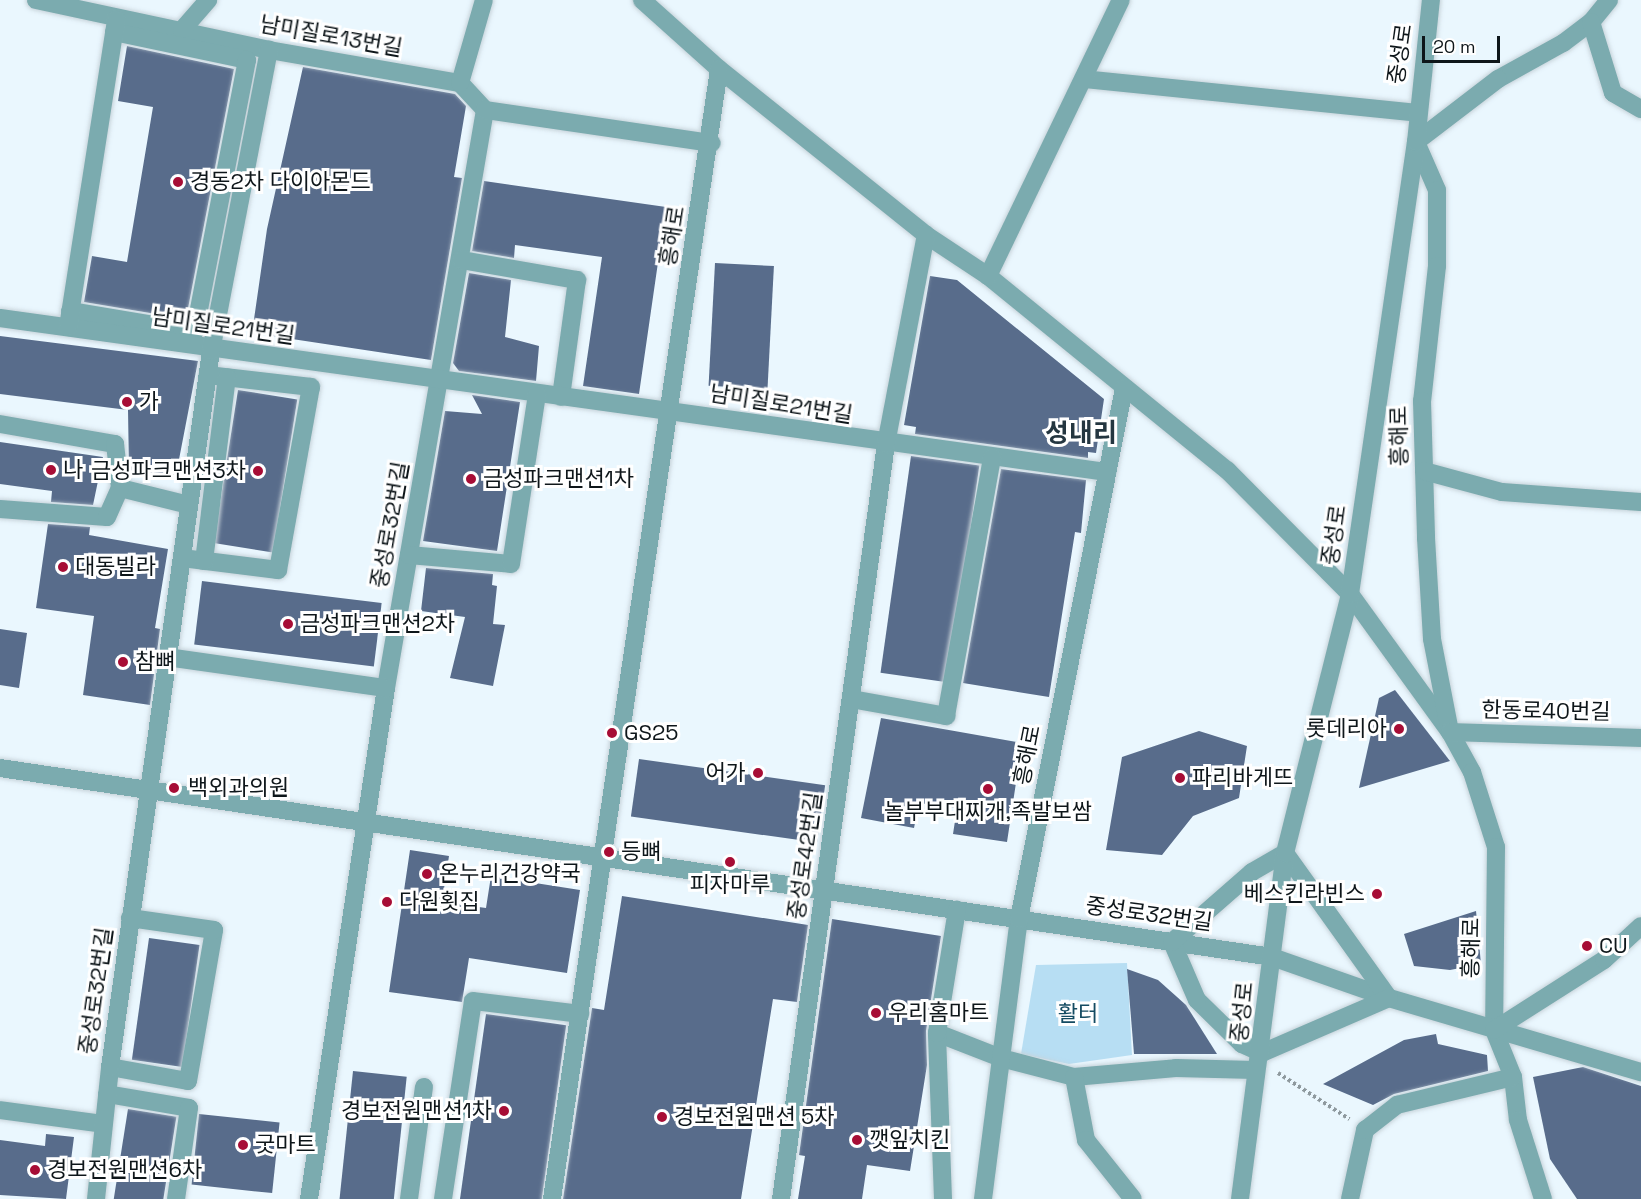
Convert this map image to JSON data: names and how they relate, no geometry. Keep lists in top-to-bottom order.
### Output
{
  "streets": {
    "street": [
      "남미질로13번길",
      "중성로",
      "흥해로",
      "남미질로21번길",
      "중성로32번길",
      "한동로40번길",
      "중성로42번길"
    ]
  },
  "crossings": [
    ["남미질로13번길", "중성로32번길"],
    ["중성로", "흥해로"],
    ["중성로", "중성로32번길"],
    ["흥해로", "남미질로21번길"],
    ["흥해로", "중성로32번길"],
    ["흥해로", "한동로40번길"],
    ["남미질로21번길", "중성로32번길"],
    ["남미질로21번길", "중성로42번길"],
    ["중성로32번길", "중성로42번길"]
  ],
  "districts": ["성내리"],
  "parks": ["활터"],
  "places": [
    "경동2차 다이아몬드",
    "가",
    "나",
    "금성파크맨션3차",
    "금성파크맨션1차",
    "대동빌라",
    "금성파크맨션2차",
    "참뼈",
    "롯데리아",
    "GS25",
    "어가",
    "파리바게뜨",
    "백외과의원",
    "놀부부대찌개,족발보쌈",
    "등뼈",
    "피자마루",
    "온누리건강약국",
    "베스킨라빈스",
    "다원횟집",
    "CU",
    "우리홈마트",
    "경보전원맨션1차",
    "경보전원맨션 5차",
    "깻잎치킨",
    "굿마트",
    "경보전원맨션6차"
  ],
  "scale_bar": "20 m"
}
